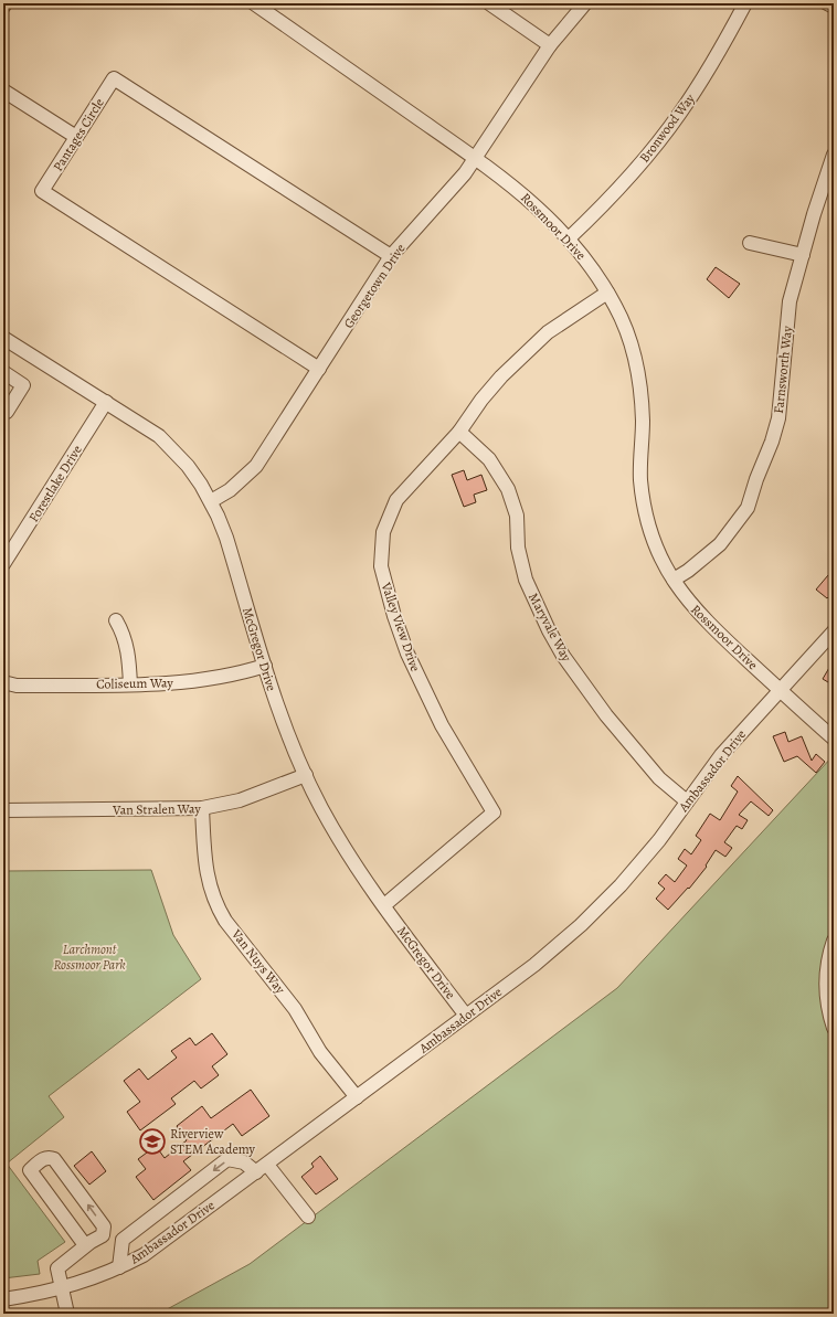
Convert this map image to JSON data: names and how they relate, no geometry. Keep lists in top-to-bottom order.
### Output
{
  "streets": {
    "street": [
      "Bronwood Way",
      "Pantages Circle",
      "Rossmoor Drive",
      "Georgetown Drive",
      "Farnsworth Way",
      "Forestlake Drive",
      "Valley View Drive",
      "Maryvale Way",
      "McGregor Drive",
      "Coliseum Way",
      "Ambassador Drive",
      "Van Stralen Way",
      "Van Nuys Way"
    ]
  },
  "crossings": [
    ["Bronwood Way", "Rossmoor Drive"],
    ["Pantages Circle", "Georgetown Drive"],
    ["Rossmoor Drive", "Georgetown Drive"],
    ["Rossmoor Drive", "Farnsworth Way"],
    ["Rossmoor Drive", "Valley View Drive"],
    ["Rossmoor Drive", "Ambassador Drive"],
    ["Georgetown Drive", "McGregor Drive"],
    ["Forestlake Drive", "McGregor Drive"],
    ["Valley View Drive", "Maryvale Way"],
    ["Valley View Drive", "McGregor Drive"],
    ["Maryvale Way", "Ambassador Drive"],
    ["McGregor Drive", "Coliseum Way"],
    ["McGregor Drive", "Ambassador Drive"],
    ["McGregor Drive", "Van Stralen Way"],
    ["Ambassador Drive", "Van Nuys Way"],
    ["Van Stralen Way", "Van Nuys Way"]
  ],
  "parks": ["Larchmont Rossmoor Park"],
  "places": {
    "school or university": ["Riverview STEM Academy"]
  }
}
